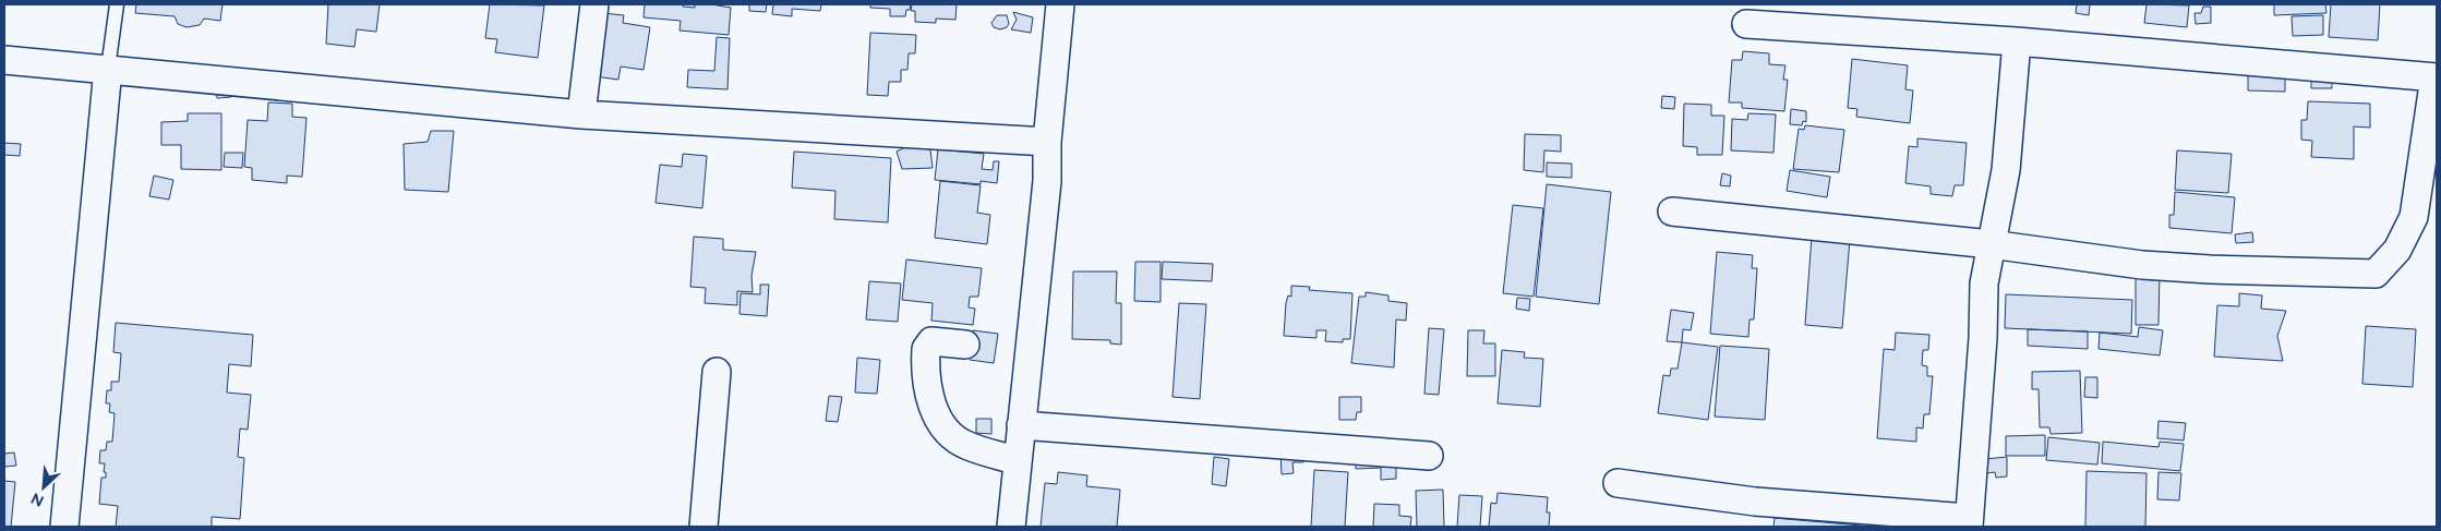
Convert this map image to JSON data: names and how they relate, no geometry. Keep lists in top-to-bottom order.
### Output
{
  "north": "bottom left"
}
